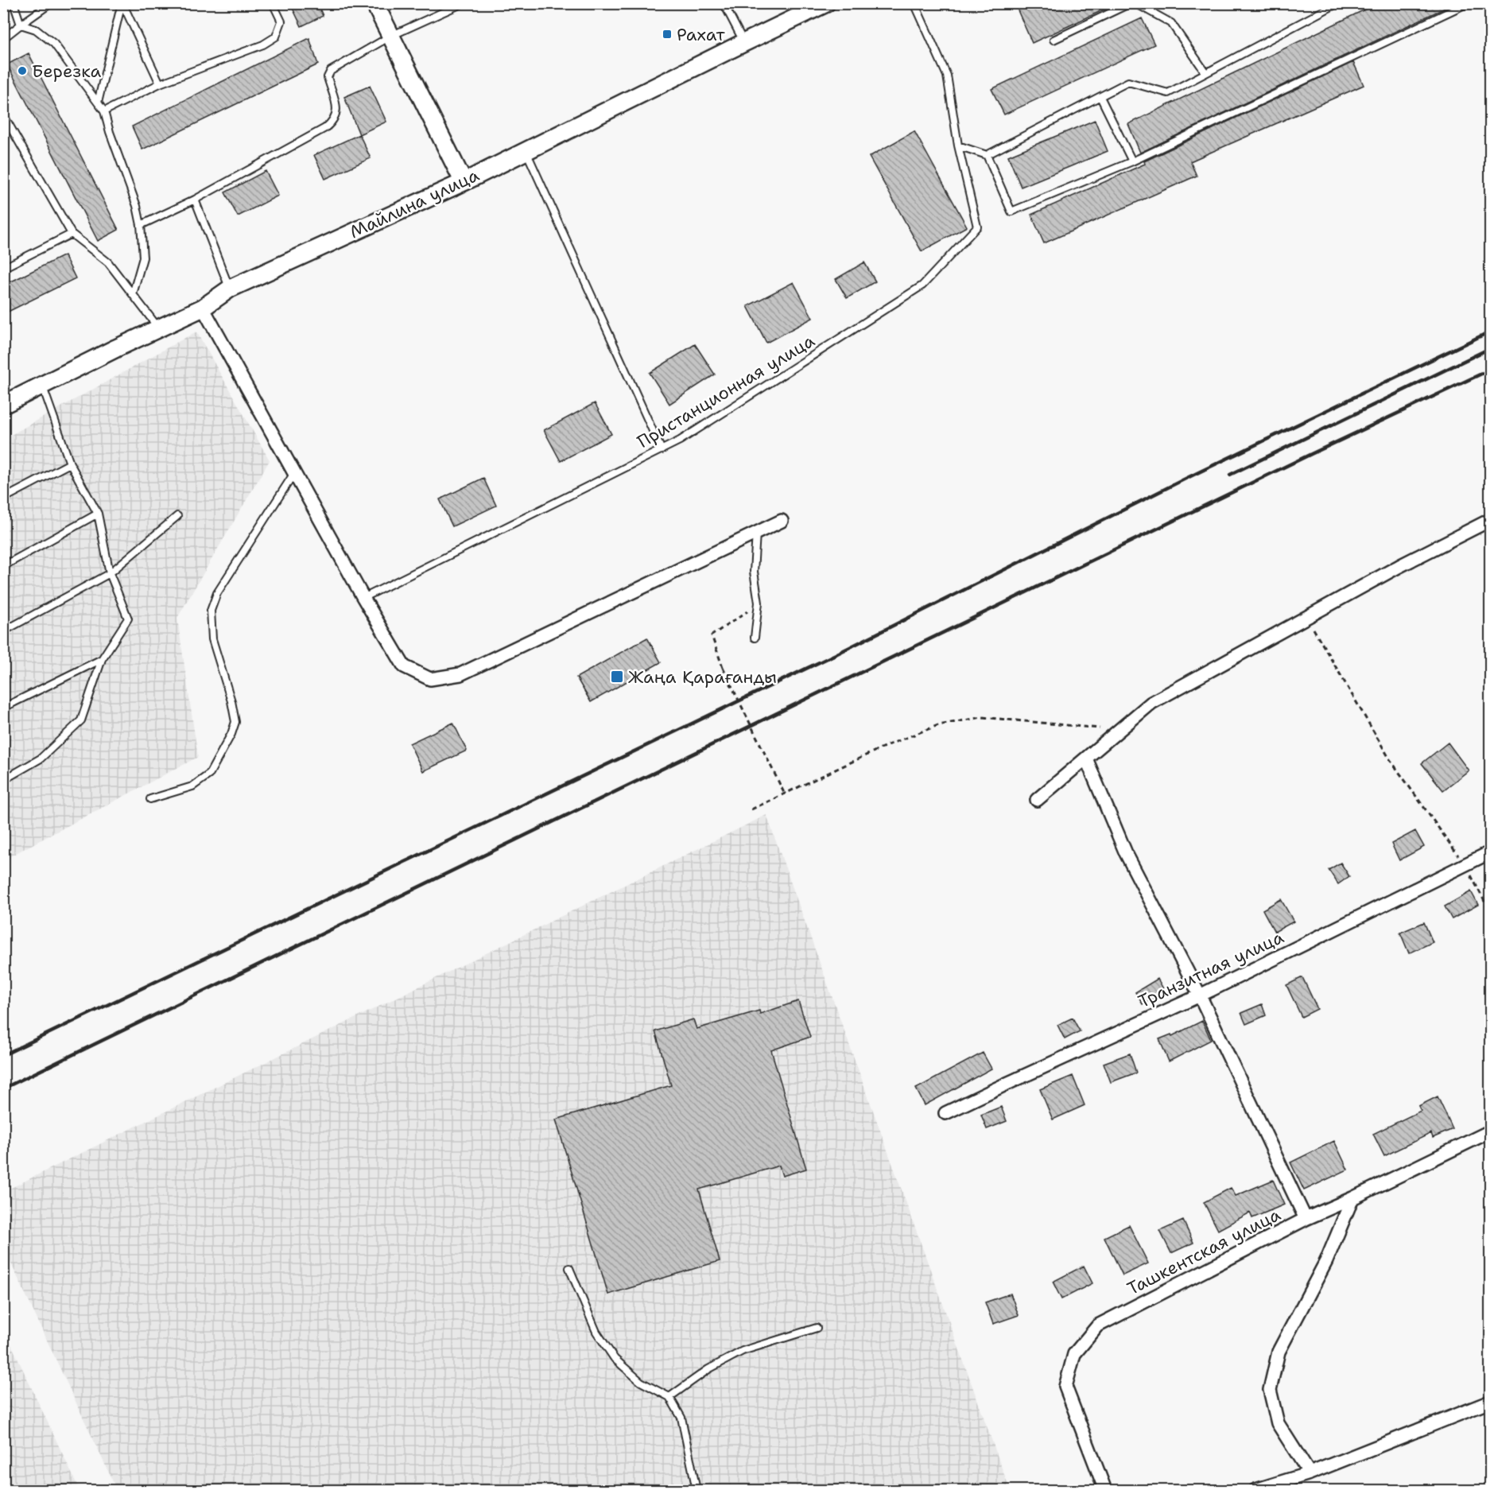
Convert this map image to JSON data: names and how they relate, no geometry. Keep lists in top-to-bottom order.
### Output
{
  "streets": {
    "main road": ["Майлина улица"],
    "street": ["Транзитная улица", "Ташкентская улица"],
    "lane": ["Пристанционная улица"]
  },
  "places": {
    "transit": ["Рахат", "Жаңа Қарағанды"],
    "other": ["Березка"]
  }
}
